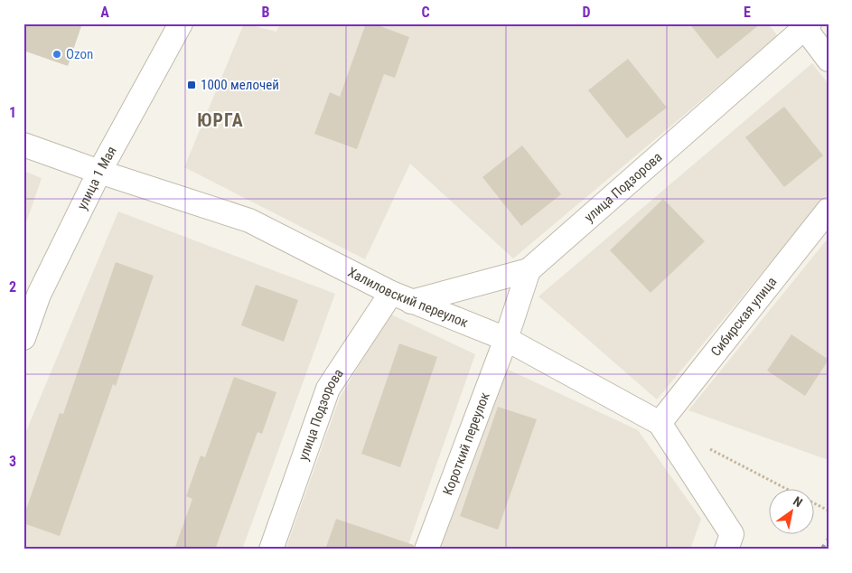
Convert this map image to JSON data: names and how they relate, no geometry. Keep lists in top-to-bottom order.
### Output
{
  "streets": {
    "street": [
      "улица 1 Мая",
      "улица Подзорова",
      "Халиловский переулок",
      "Сибирская улица",
      "Короткий переулок"
    ]
  },
  "crossings": [
    ["улица 1 Мая", "Халиловский переулок"],
    ["улица Подзорова", "Халиловский переулок"],
    ["улица Подзорова", "Короткий переулок"],
    ["Халиловский переулок", "Сибирская улица"],
    ["Халиловский переулок", "Короткий переулок"]
  ],
  "districts": ["ЮРГА"],
  "places": {
    "other": ["Ozon"],
    "transit": ["1000 мелочей"]
  },
  "north": "top right",
  "grid": {
    "columns": [
      "A",
      "B",
      "C",
      "D",
      "E"
    ],
    "rows": ["1", "2", "3"]
  }
}
